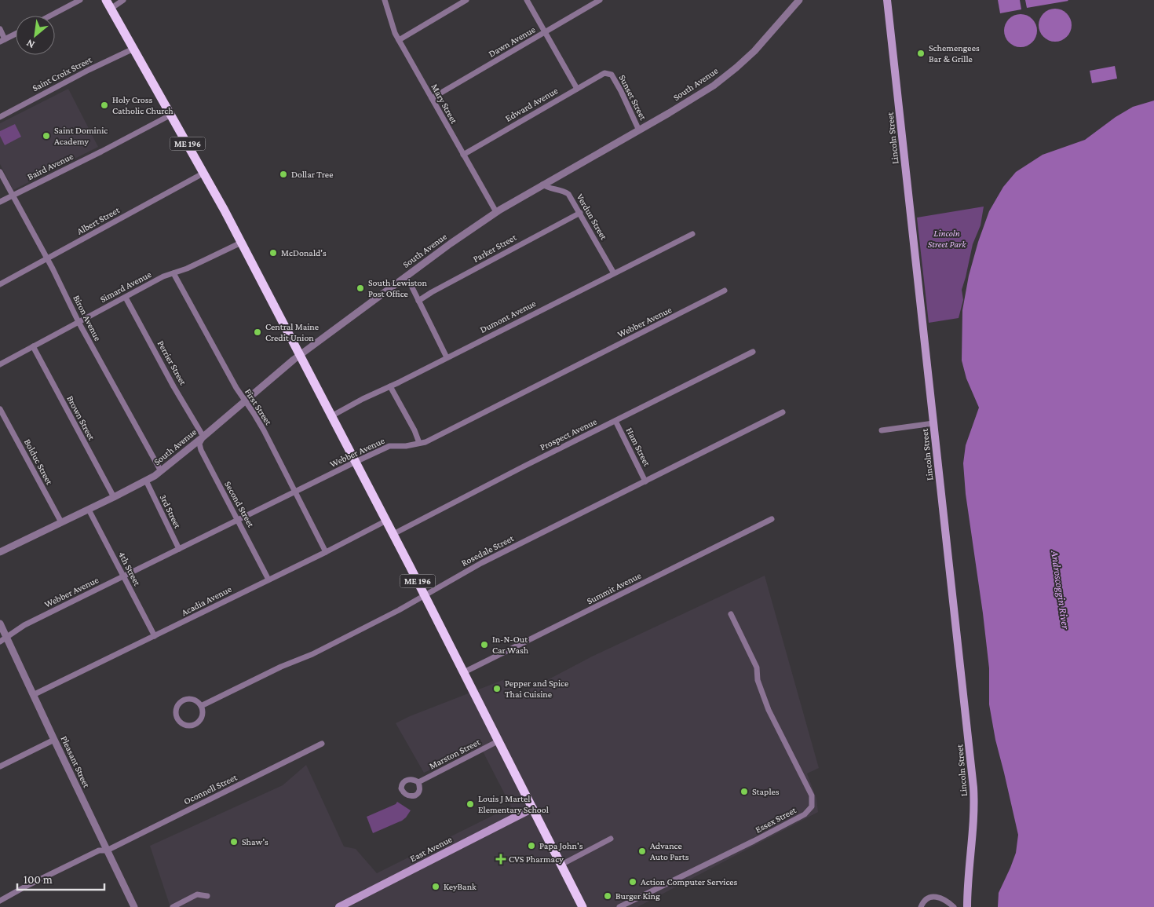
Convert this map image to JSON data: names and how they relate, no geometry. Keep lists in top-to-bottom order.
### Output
{
  "streets": {
    "highway": ["ME 196"],
    "main road": ["Lincoln Street", "East Avenue"],
    "street": [
      "Dawn Avenue",
      "Saint Croix Street",
      "South Avenue",
      "Sunset Street",
      "Mary Street",
      "Edward Avenue",
      "Baird Avenue",
      "Verdun Street",
      "Albert Street",
      "Parker Street",
      "Simard Avenue",
      "Dumont Avenue",
      "Biron Avenue",
      "Webber Avenue",
      "Perrier Street",
      "First Street",
      "Brown Street",
      "Prospect Avenue",
      "Ham Street",
      "Bolduc Street",
      "Second Street",
      "3rd Street",
      "Rosedale Street",
      "4th Street",
      "Summit Avenue",
      "Acadia Avenue",
      "Marston Street",
      "Pleasant Street",
      "Oconnell Street",
      "Essex Street"
    ]
  },
  "crossings": [
    ["Dawn Avenue", "Mary Street"],
    ["Saint Croix Street", "ME 196"],
    ["South Avenue", "Sunset Street"],
    ["South Avenue", "Mary Street"],
    ["South Avenue", "ME 196"],
    ["South Avenue", "Verdun Street"],
    ["South Avenue", "Biron Avenue"],
    ["South Avenue", "Perrier Street"],
    ["South Avenue", "First Street"],
    ["South Avenue", "Brown Street"],
    ["South Avenue", "Bolduc Street"],
    ["South Avenue", "Second Street"],
    ["South Avenue", "3rd Street"],
    ["South Avenue", "4th Street"],
    ["Sunset Street", "Edward Avenue"],
    ["Mary Street", "Edward Avenue"],
    ["ME 196", "Baird Avenue"],
    ["ME 196", "Albert Street"],
    ["ME 196", "Simard Avenue"],
    ["ME 196", "Dumont Avenue"],
    ["ME 196", "Webber Avenue"],
    ["ME 196", "Prospect Avenue"],
    ["ME 196", "Rosedale Street"],
    ["ME 196", "Summit Avenue"],
    ["ME 196", "Acadia Avenue"],
    ["ME 196", "Marston Street"],
    ["ME 196", "East Avenue"],
    ["Baird Avenue", "Biron Avenue"],
    ["Verdun Street", "Parker Street"],
    ["Verdun Street", "Dumont Avenue"],
    ["Albert Street", "Biron Avenue"],
    ["Simard Avenue", "Biron Avenue"],
    ["Simard Avenue", "Perrier Street"],
    ["Simard Avenue", "First Street"],
    ["Simard Avenue", "Brown Street"],
    ["Webber Avenue", "First Street"],
    ["Webber Avenue", "Second Street"],
    ["Webber Avenue", "3rd Street"],
    ["Webber Avenue", "4th Street"],
    ["Webber Avenue", "Pleasant Street"],
    ["Perrier Street", "Second Street"],
    ["First Street", "Acadia Avenue"],
    ["Prospect Avenue", "Ham Street"],
    ["Ham Street", "Rosedale Street"],
    ["Second Street", "Acadia Avenue"],
    ["4th Street", "Acadia Avenue"],
    ["Acadia Avenue", "Pleasant Street"],
    ["Pleasant Street", "Oconnell Street"]
  ],
  "water": ["Androscoggin River"],
  "parks": ["Lincoln Street Park"],
  "places": {
    "other": [
      "Schemengees Bar & Grille",
      "Holy Cross Catholic Church",
      "Saint Dominic Academy",
      "Dollar Tree",
      "McDonald's",
      "South Lewiston Post Office",
      "Central Maine Credit Union",
      "In-N-Out Car Wash",
      "Pepper and Spice Thai Cuisine",
      "Staples",
      "Louis J Martel Elementary School",
      "Shaw's",
      "Papa John's",
      "Advance Auto Parts",
      "Action Computer Services",
      "KeyBank",
      "Burger King"
    ],
    "health": ["CVS Pharmacy"]
  },
  "scale_bar": "100 m",
  "north": "bottom left"
}
